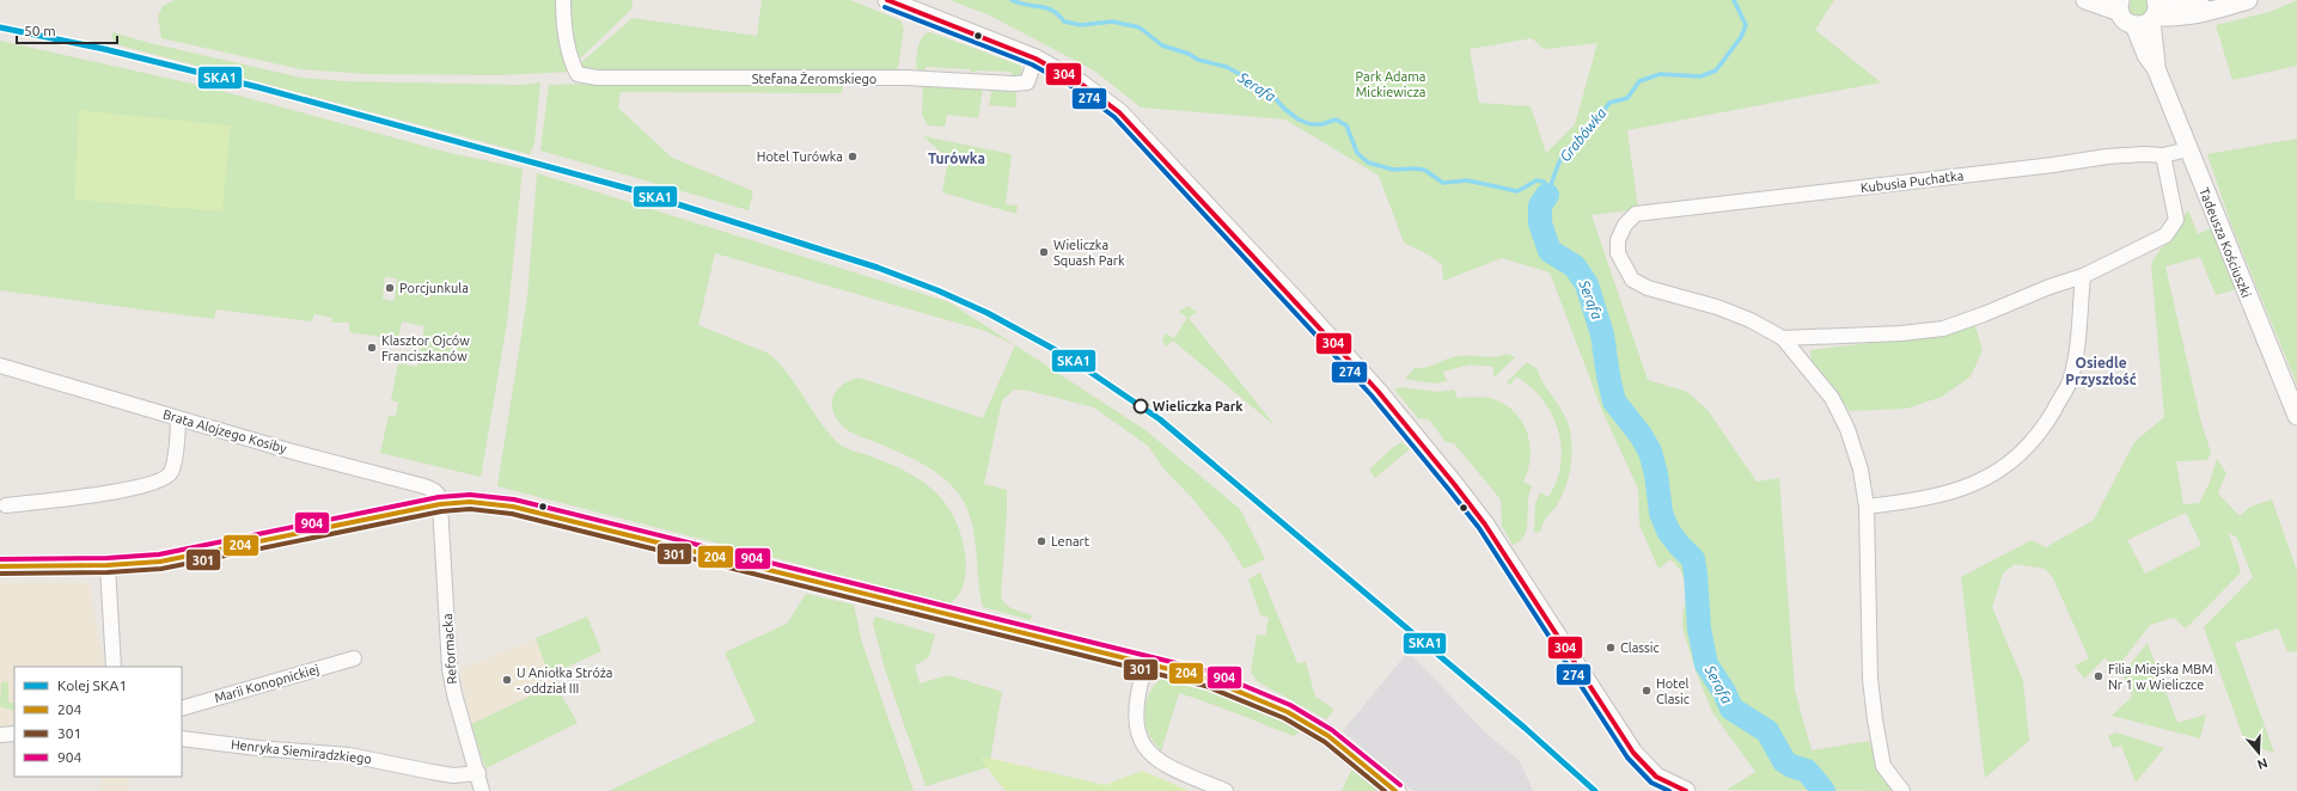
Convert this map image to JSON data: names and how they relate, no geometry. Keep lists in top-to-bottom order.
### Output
{
  "streets": {
    "street": [
      "Stefana Żeromskiego",
      "Kubusia Puchatka",
      "Tadeusza Kościuszki",
      "Brata Alojzego Kosiby",
      "Reformacka",
      "Marii Konopnickiej",
      "Henryka Siemiradzkiego"
    ]
  },
  "crossings": [
    ["Kubusia Puchatka", "Tadeusza Kościuszki"],
    ["Brata Alojzego Kosiby", "Reformacka"],
    ["Reformacka", "Henryka Siemiradzkiego"]
  ],
  "districts": ["Turówka", "Osiedle Przyszłość"],
  "water": ["Serafa", "Grabówka"],
  "parks": ["Park Adama Mickiewicza"],
  "places": [
    "Hotel Turówka",
    "Wieliczka Squash Park",
    "Porcjunkula",
    "Klasztor Ojców Franciszkanów",
    "Wieliczka Park",
    "Lenart",
    "Classic",
    "Filia Miejska MBM Nr 1 w Wieliczce",
    "U Aniołka Stróża - oddział III",
    "Hotel Clasic"
  ],
  "lines": [
    "transit line 304",
    "transit line 274",
    "rail line SKA1",
    "transit line 904",
    "transit line 204",
    "transit line 301"
  ],
  "legend": [
    "Kolej SKA1",
    "204",
    "301",
    "904"
  ],
  "scale_bar": "50 m",
  "north": "bottom"
}
